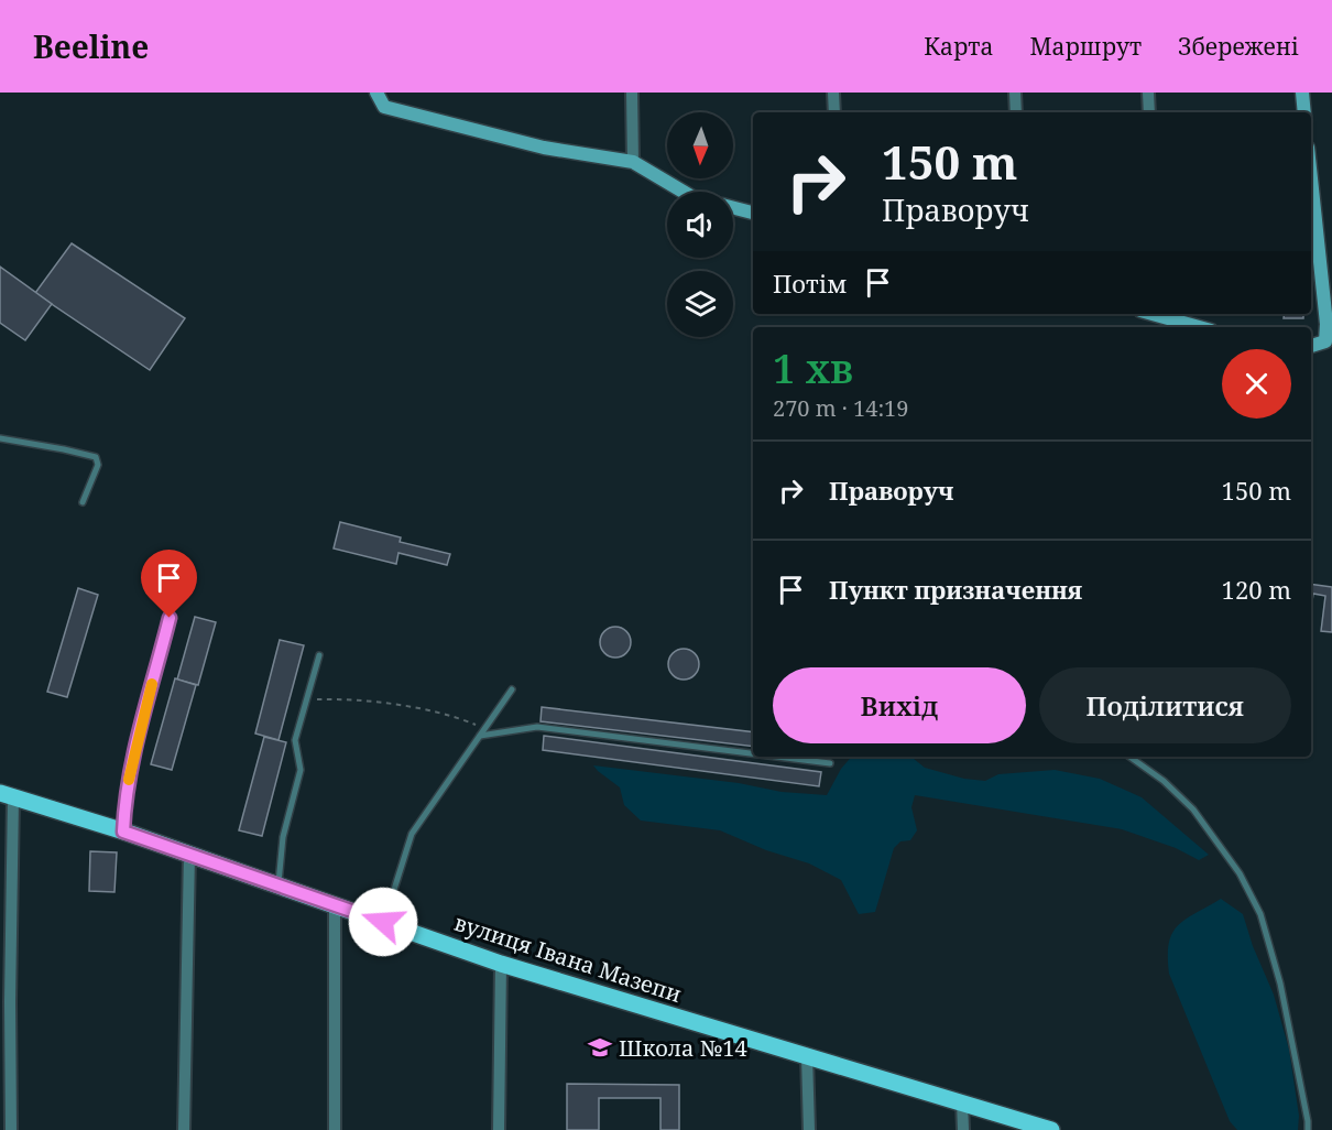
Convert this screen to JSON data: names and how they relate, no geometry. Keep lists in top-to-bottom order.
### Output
{
  "streets": {
    "main road": ["вулиця Івана Мазепи"]
  },
  "places": {
    "school or university": ["Школа №14"]
  },
  "north": "bottom",
  "page": {
    "header": "Beeline",
    "nav": ["Карта", "Маршрут", "Збережені"],
    "turn": ["150 m", "Праворуч"],
    "then": "Потім",
    "heading": ["1 хв", "270 m · 14:19"],
    "list": [
      {
        "name": "Праворуч",
        "value": "150 m"
      },
      {
        "name": "Пункт призначення",
        "value": "120 m"
      }
    ],
    "buttons": ["Вихід", "Поділитися"]
  }
}
